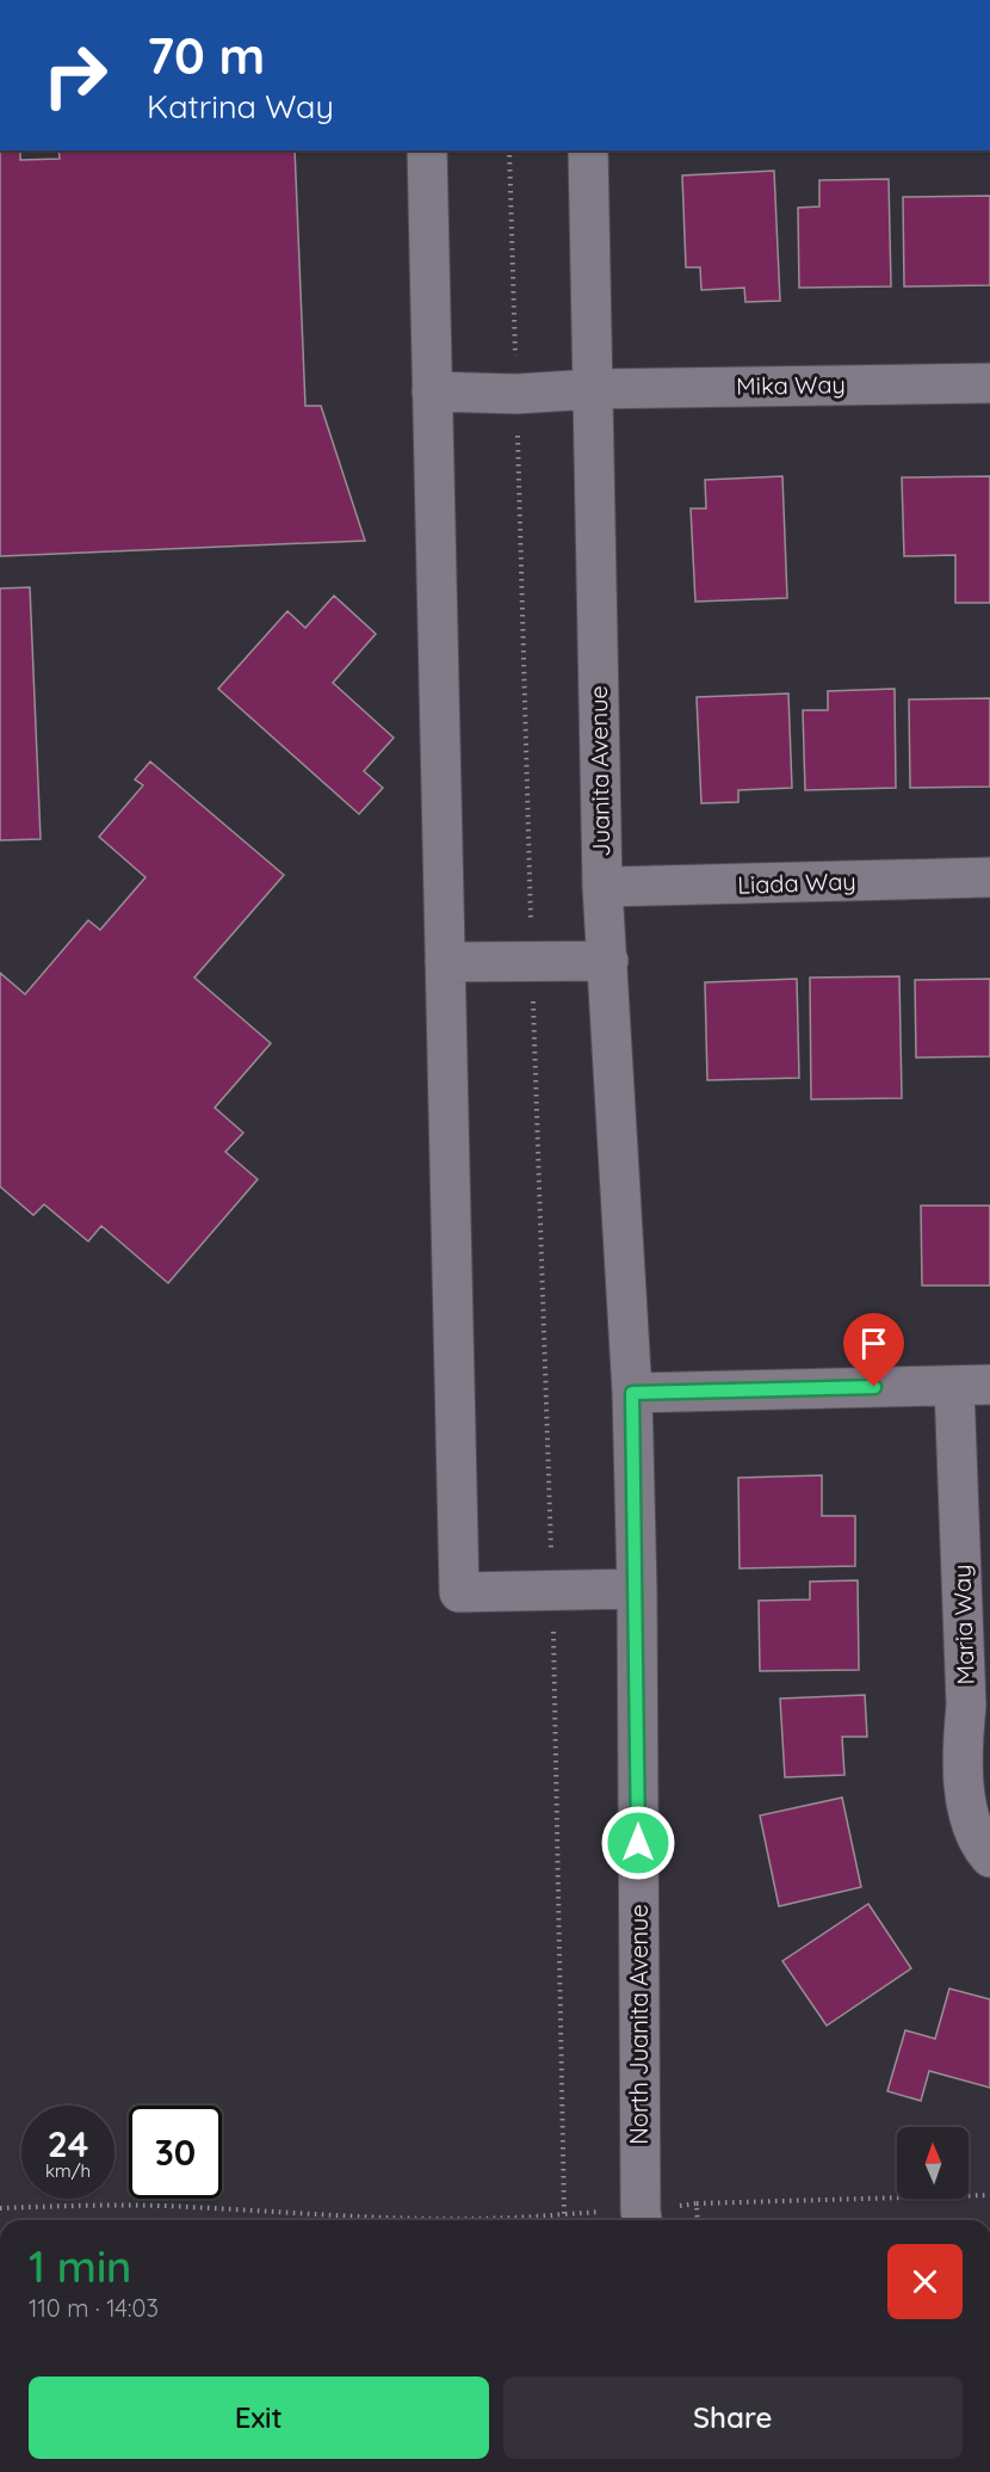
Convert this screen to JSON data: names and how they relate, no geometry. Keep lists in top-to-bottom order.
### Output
{
  "streets": {
    "street": [
      "Mika Way",
      "Juanita Avenue",
      "Liada Way",
      "Maria Way",
      "North Juanita Avenue"
    ]
  },
  "crossings": [
    ["Mika Way", "Juanita Avenue"],
    ["Juanita Avenue", "Liada Way"],
    ["Juanita Avenue", "North Juanita Avenue"]
  ],
  "north": "top",
  "page": {
    "turn": ["70 m", "Katrina Way"],
    "speed": "24 km/h",
    "limit": "30",
    "heading": ["1 min", "110 m · 14:03"],
    "buttons": ["Exit", "Share"]
  }
}
